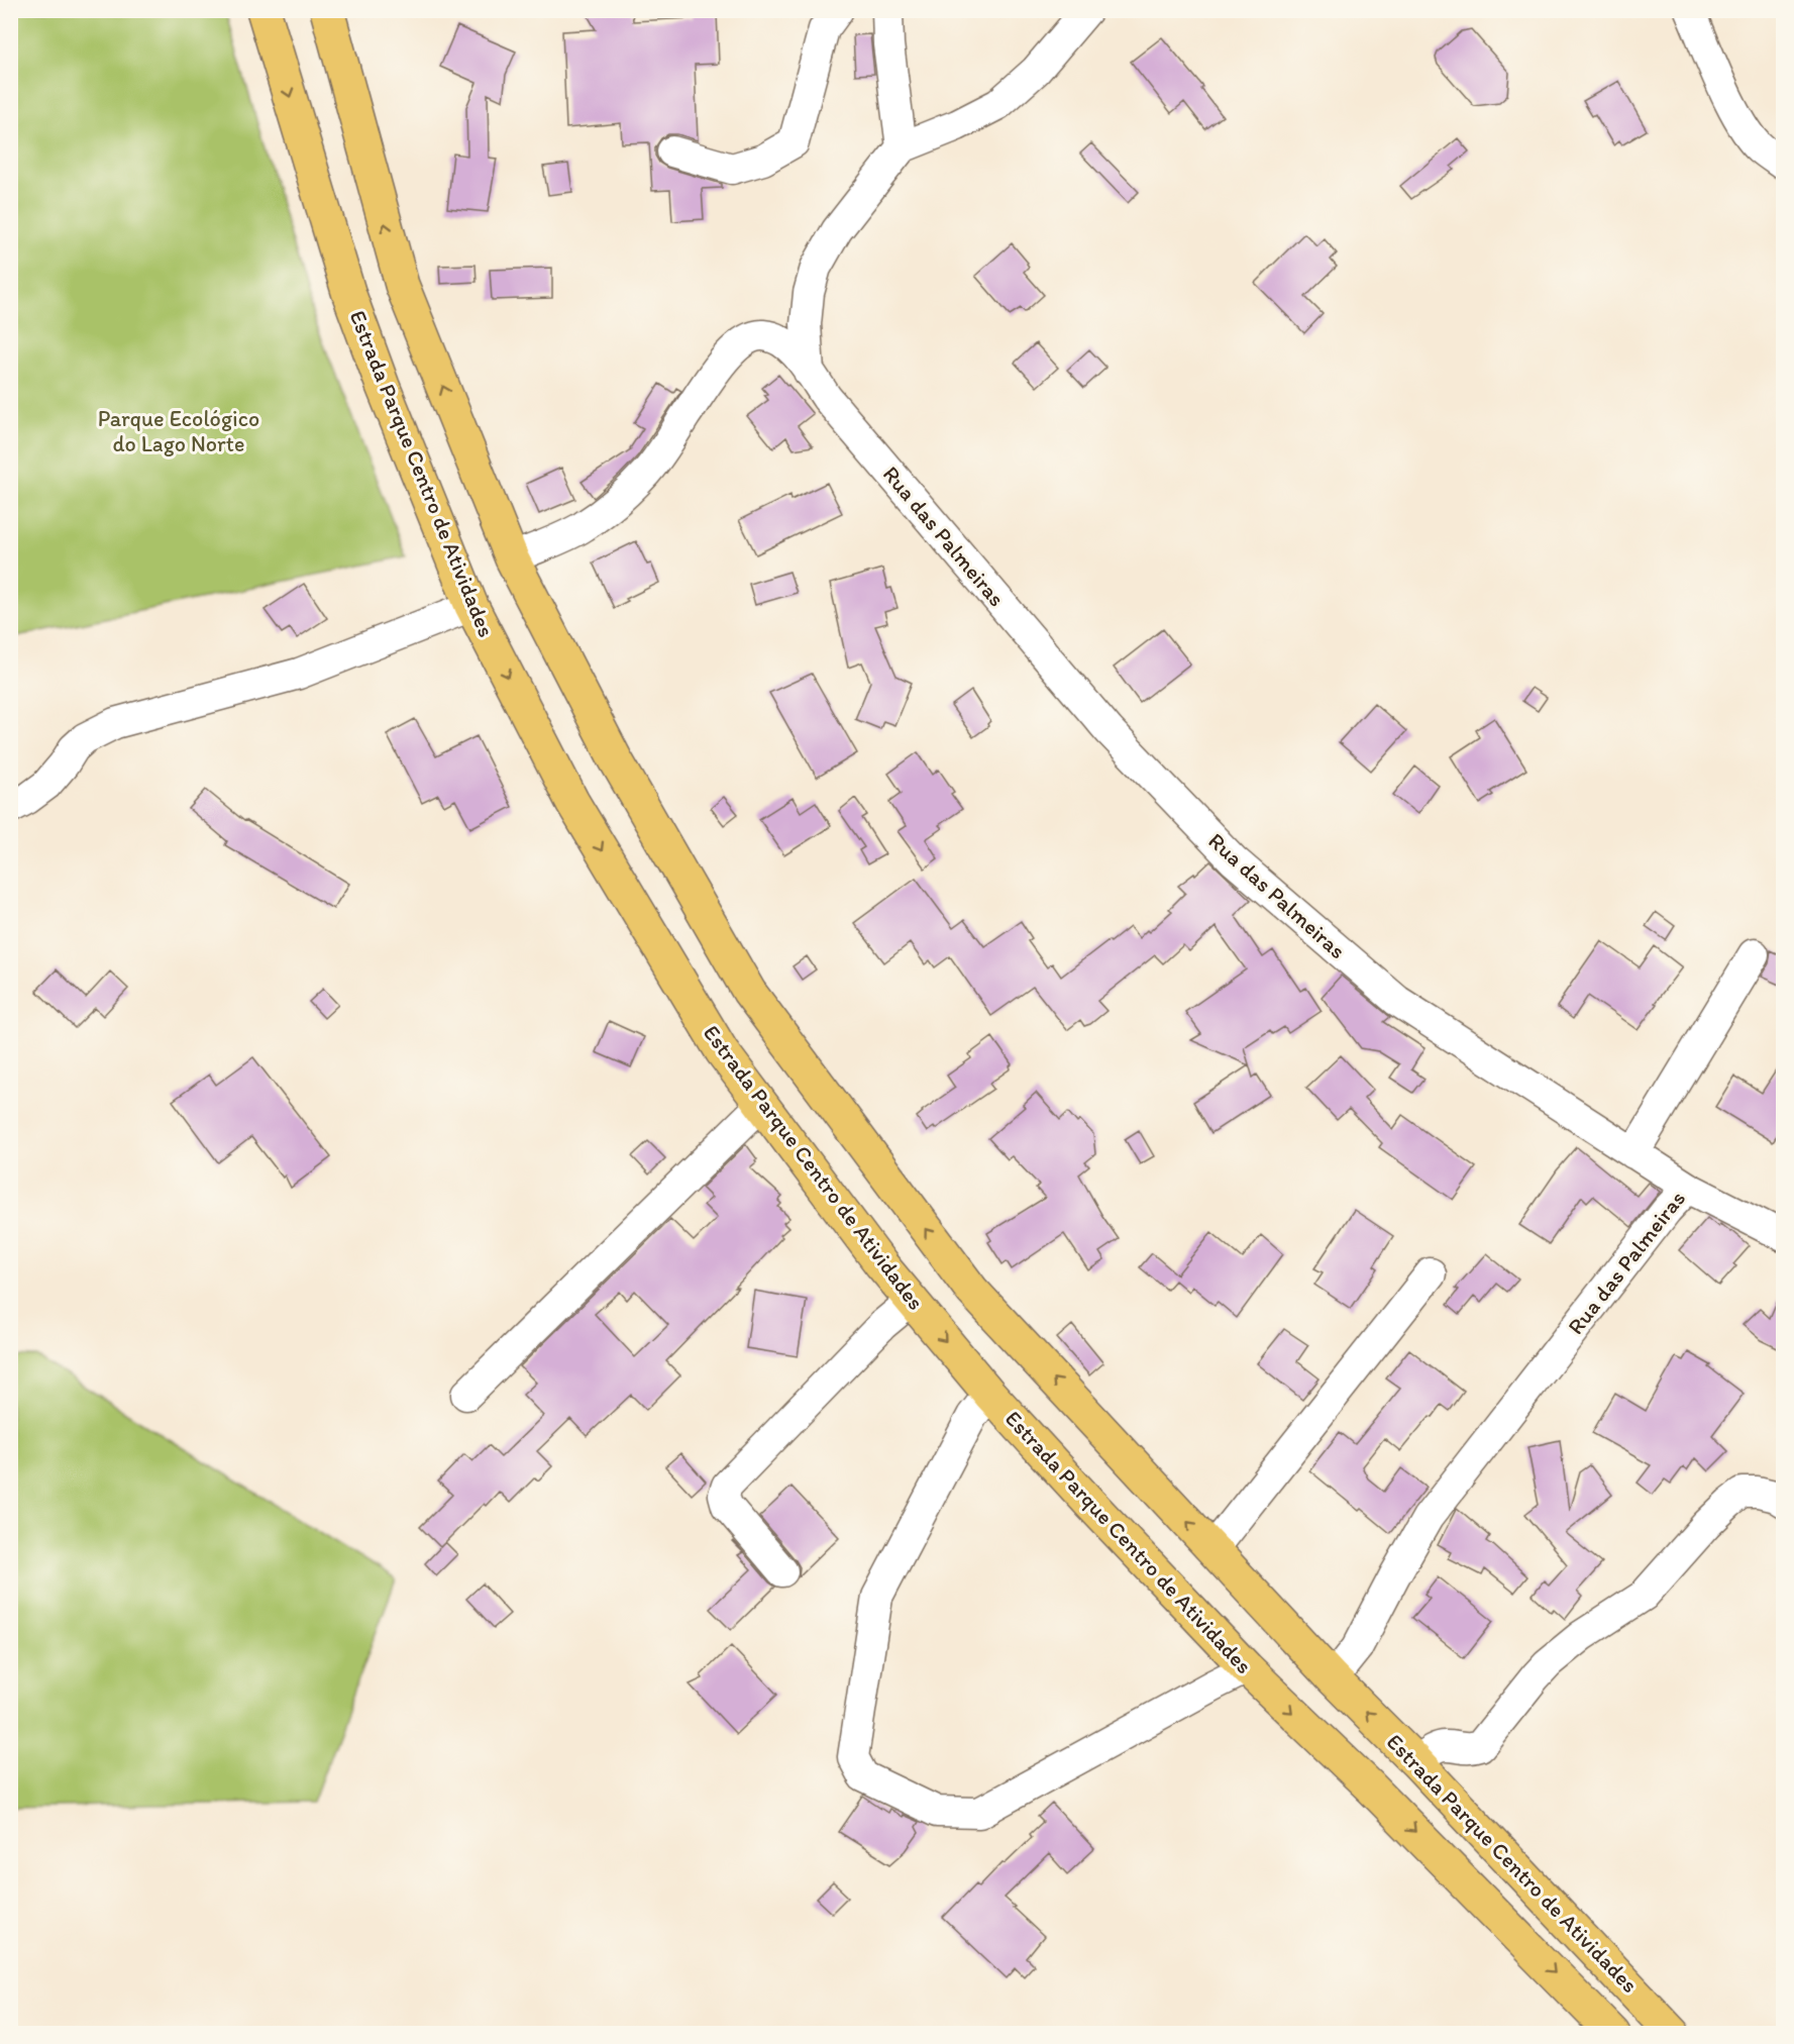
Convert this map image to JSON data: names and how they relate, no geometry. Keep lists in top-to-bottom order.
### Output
{
  "streets": {
    "main road": ["Estrada Parque Centro de Atividades"],
    "street": ["Rua das Palmeiras"]
  },
  "crossings": [
    ["Estrada Parque Centro de Atividades", "Rua das Palmeiras"]
  ],
  "parks": ["Parque Ecológico do Lago Norte"]
}
